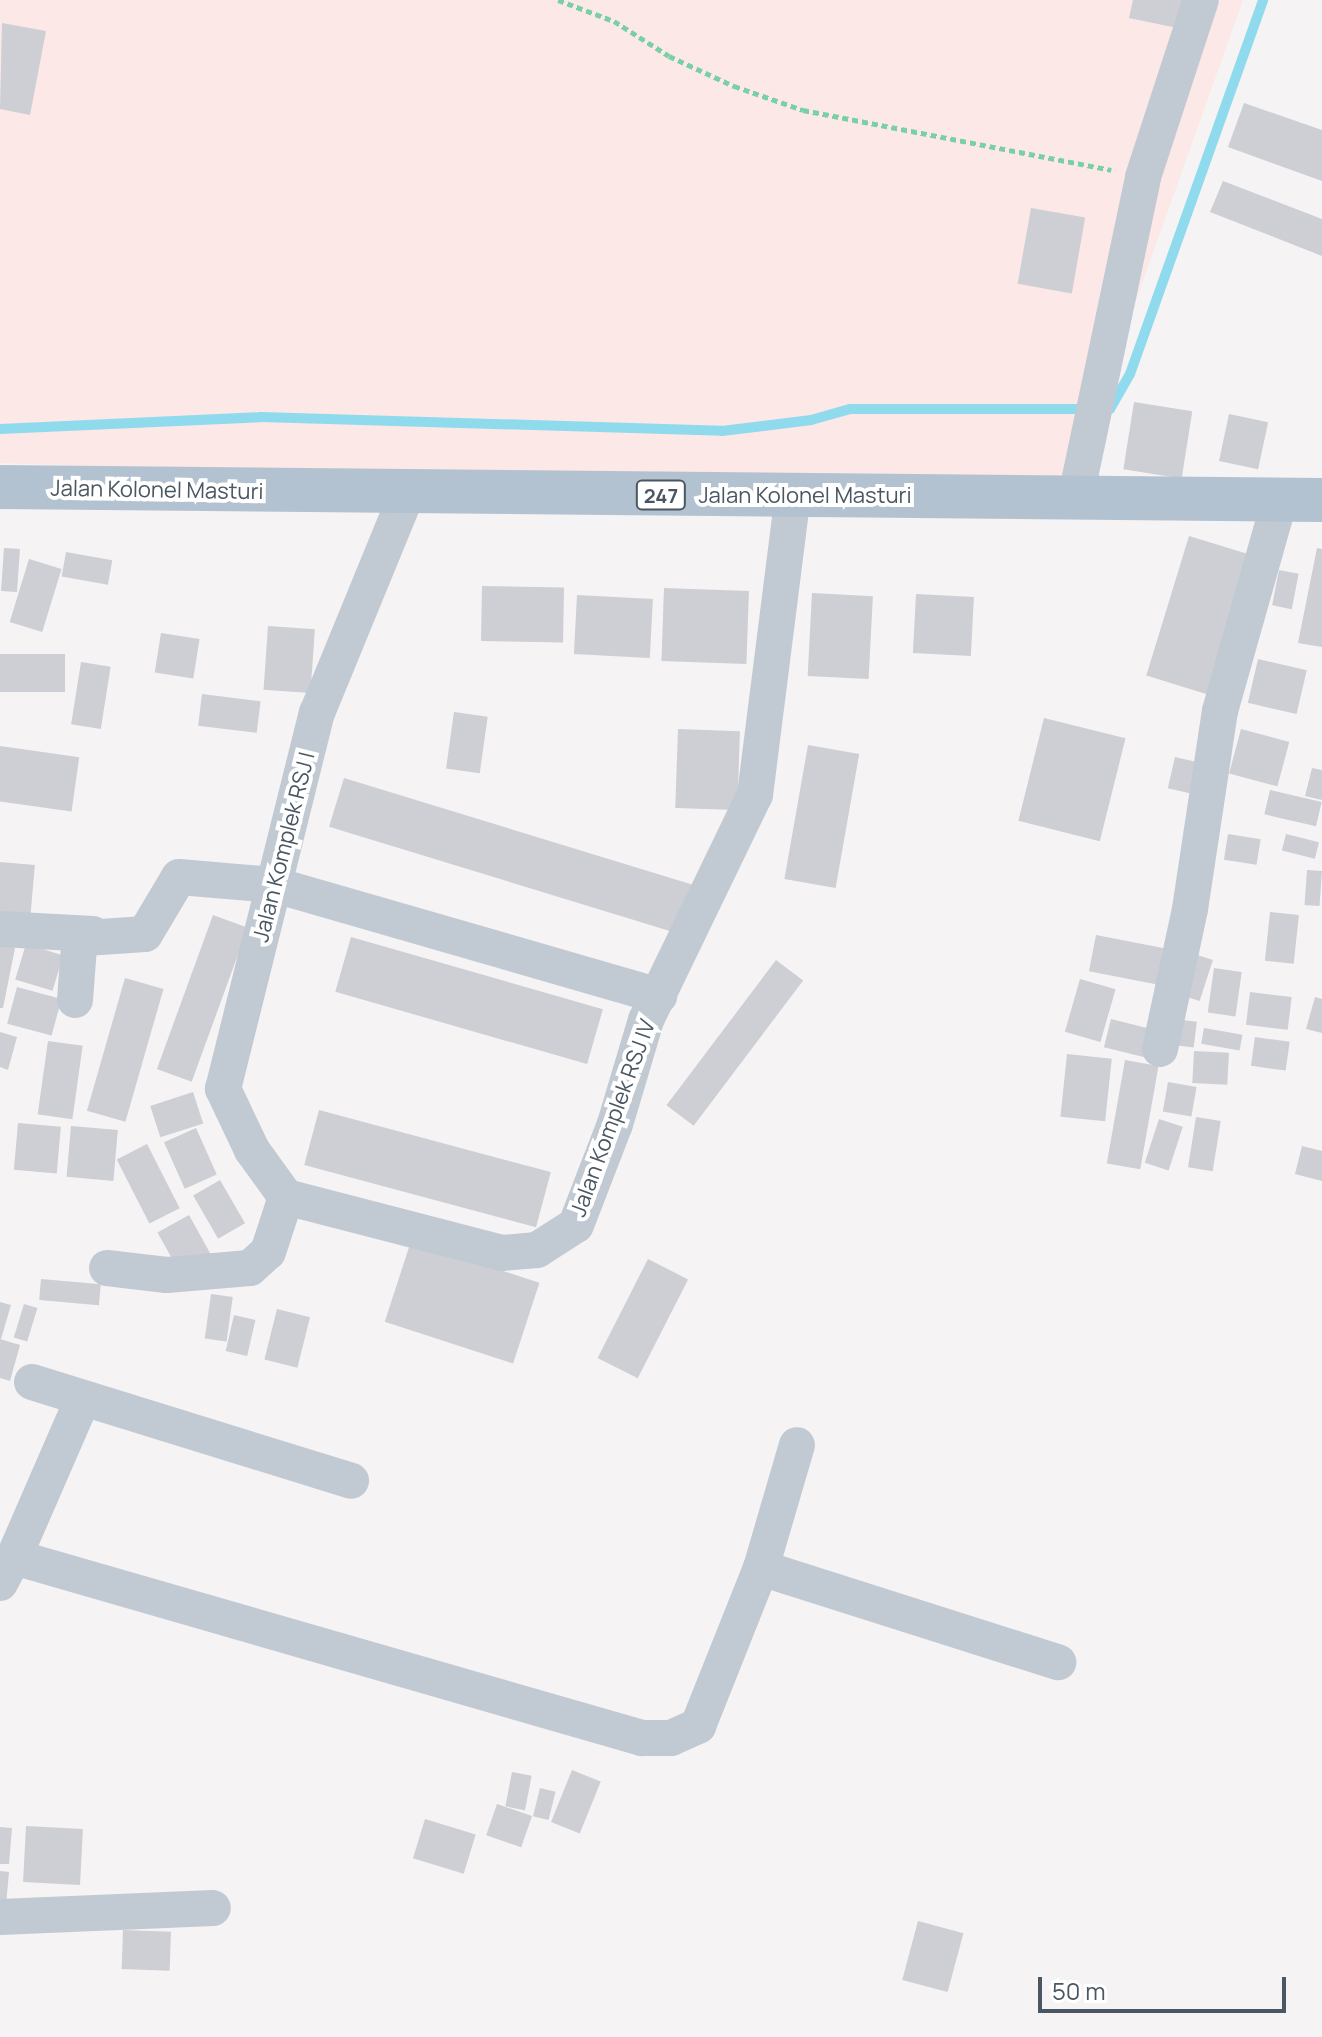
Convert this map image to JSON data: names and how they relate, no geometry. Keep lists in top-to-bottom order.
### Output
{
  "streets": {
    "main road": ["Jalan Kolonel Masturi", "247"],
    "street": ["Jalan Komplek RSJ I", "Jalan Komplek RSJ IV"]
  },
  "crossings": [
    ["Jalan Kolonel Masturi", "Jalan Komplek RSJ I"],
    ["Jalan Kolonel Masturi", "Jalan Komplek RSJ IV"],
    ["Jalan Komplek RSJ I", "Jalan Komplek RSJ IV"]
  ],
  "scale_bar": "50 m"
}
